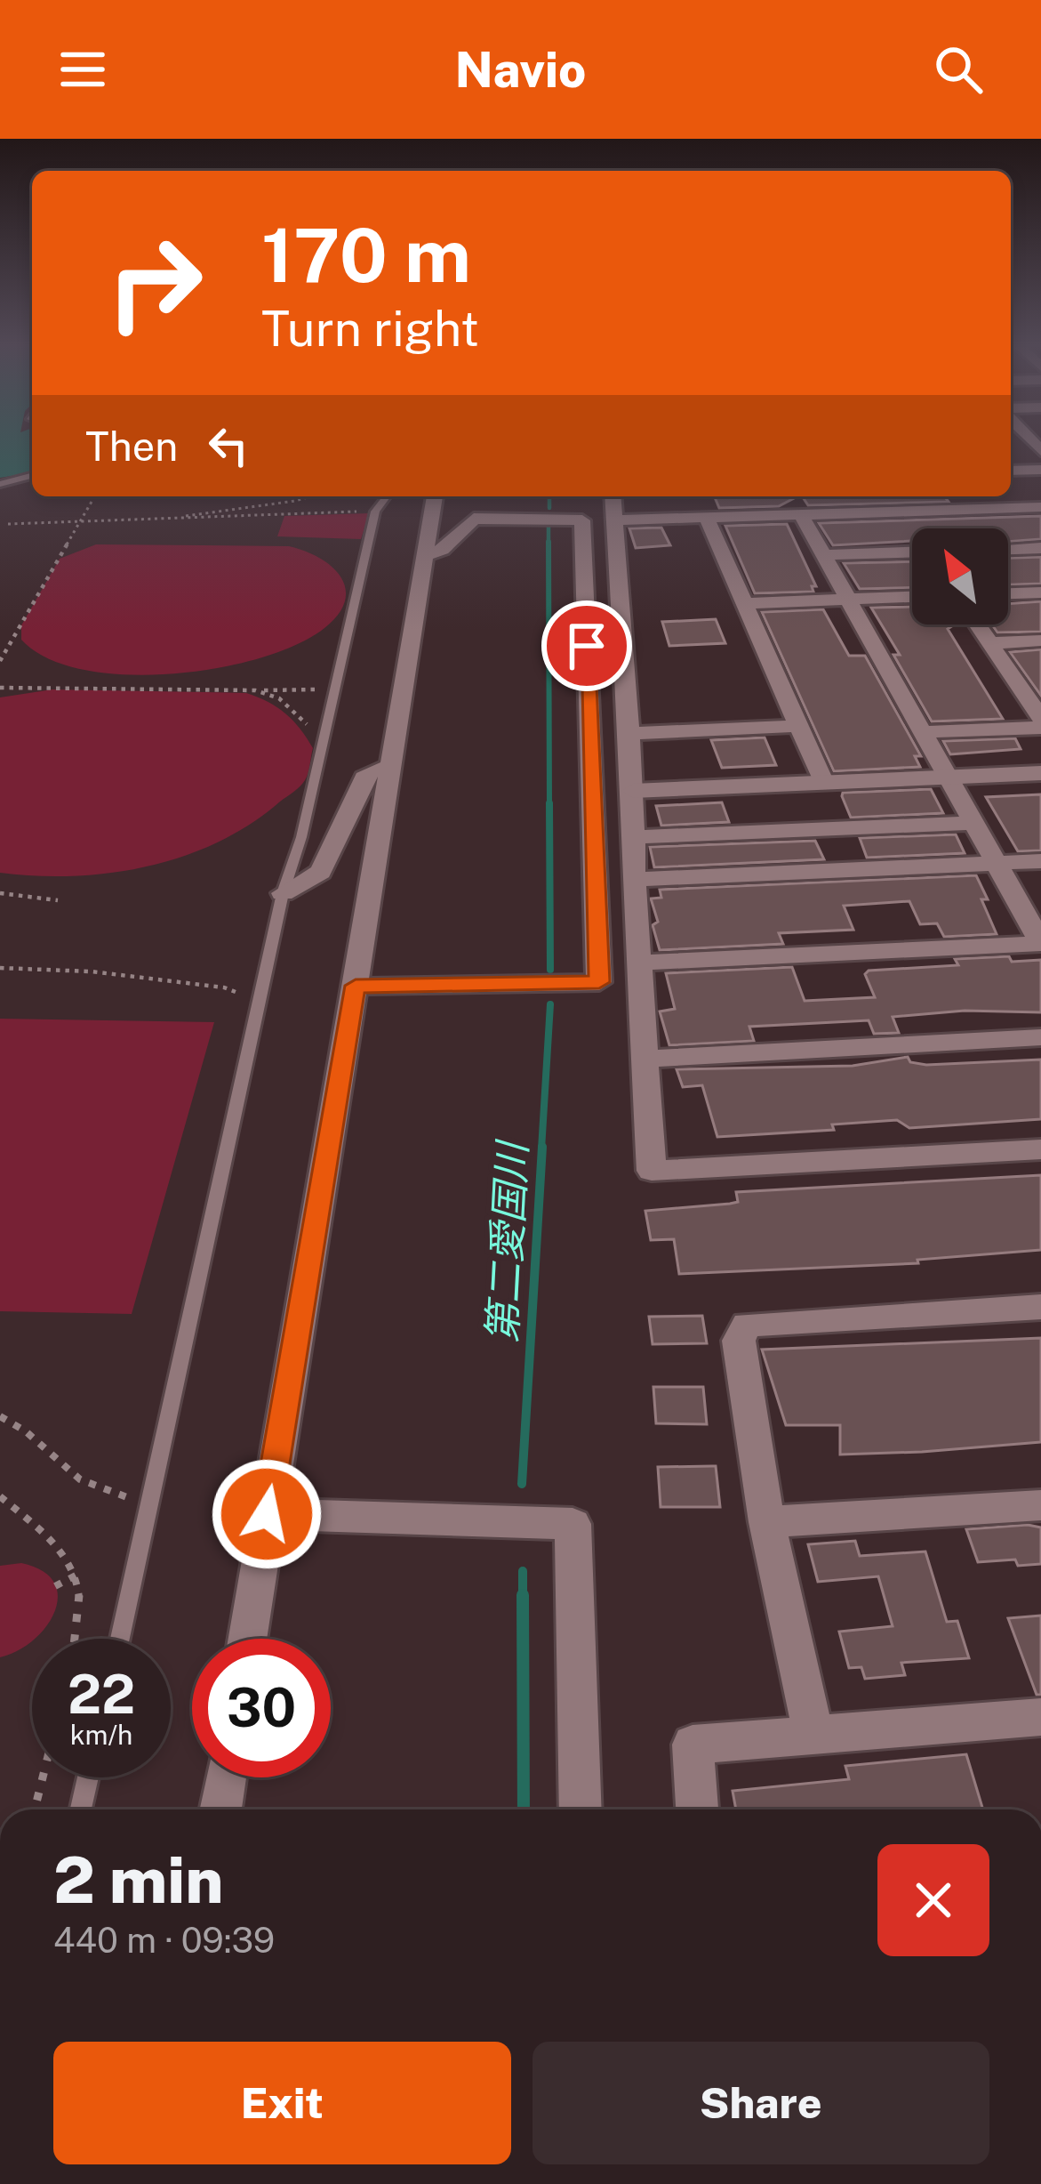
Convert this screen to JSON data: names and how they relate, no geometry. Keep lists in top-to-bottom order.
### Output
{
  "water": ["第二愛国川"],
  "north": "top left",
  "page": {
    "header": "Navio",
    "turn": ["170 m", "Turn right"],
    "then": "Then",
    "speed": "22 km/h",
    "limit": "30",
    "heading": ["2 min", "440 m · 09:39"],
    "buttons": ["Exit", "Share"]
  }
}
